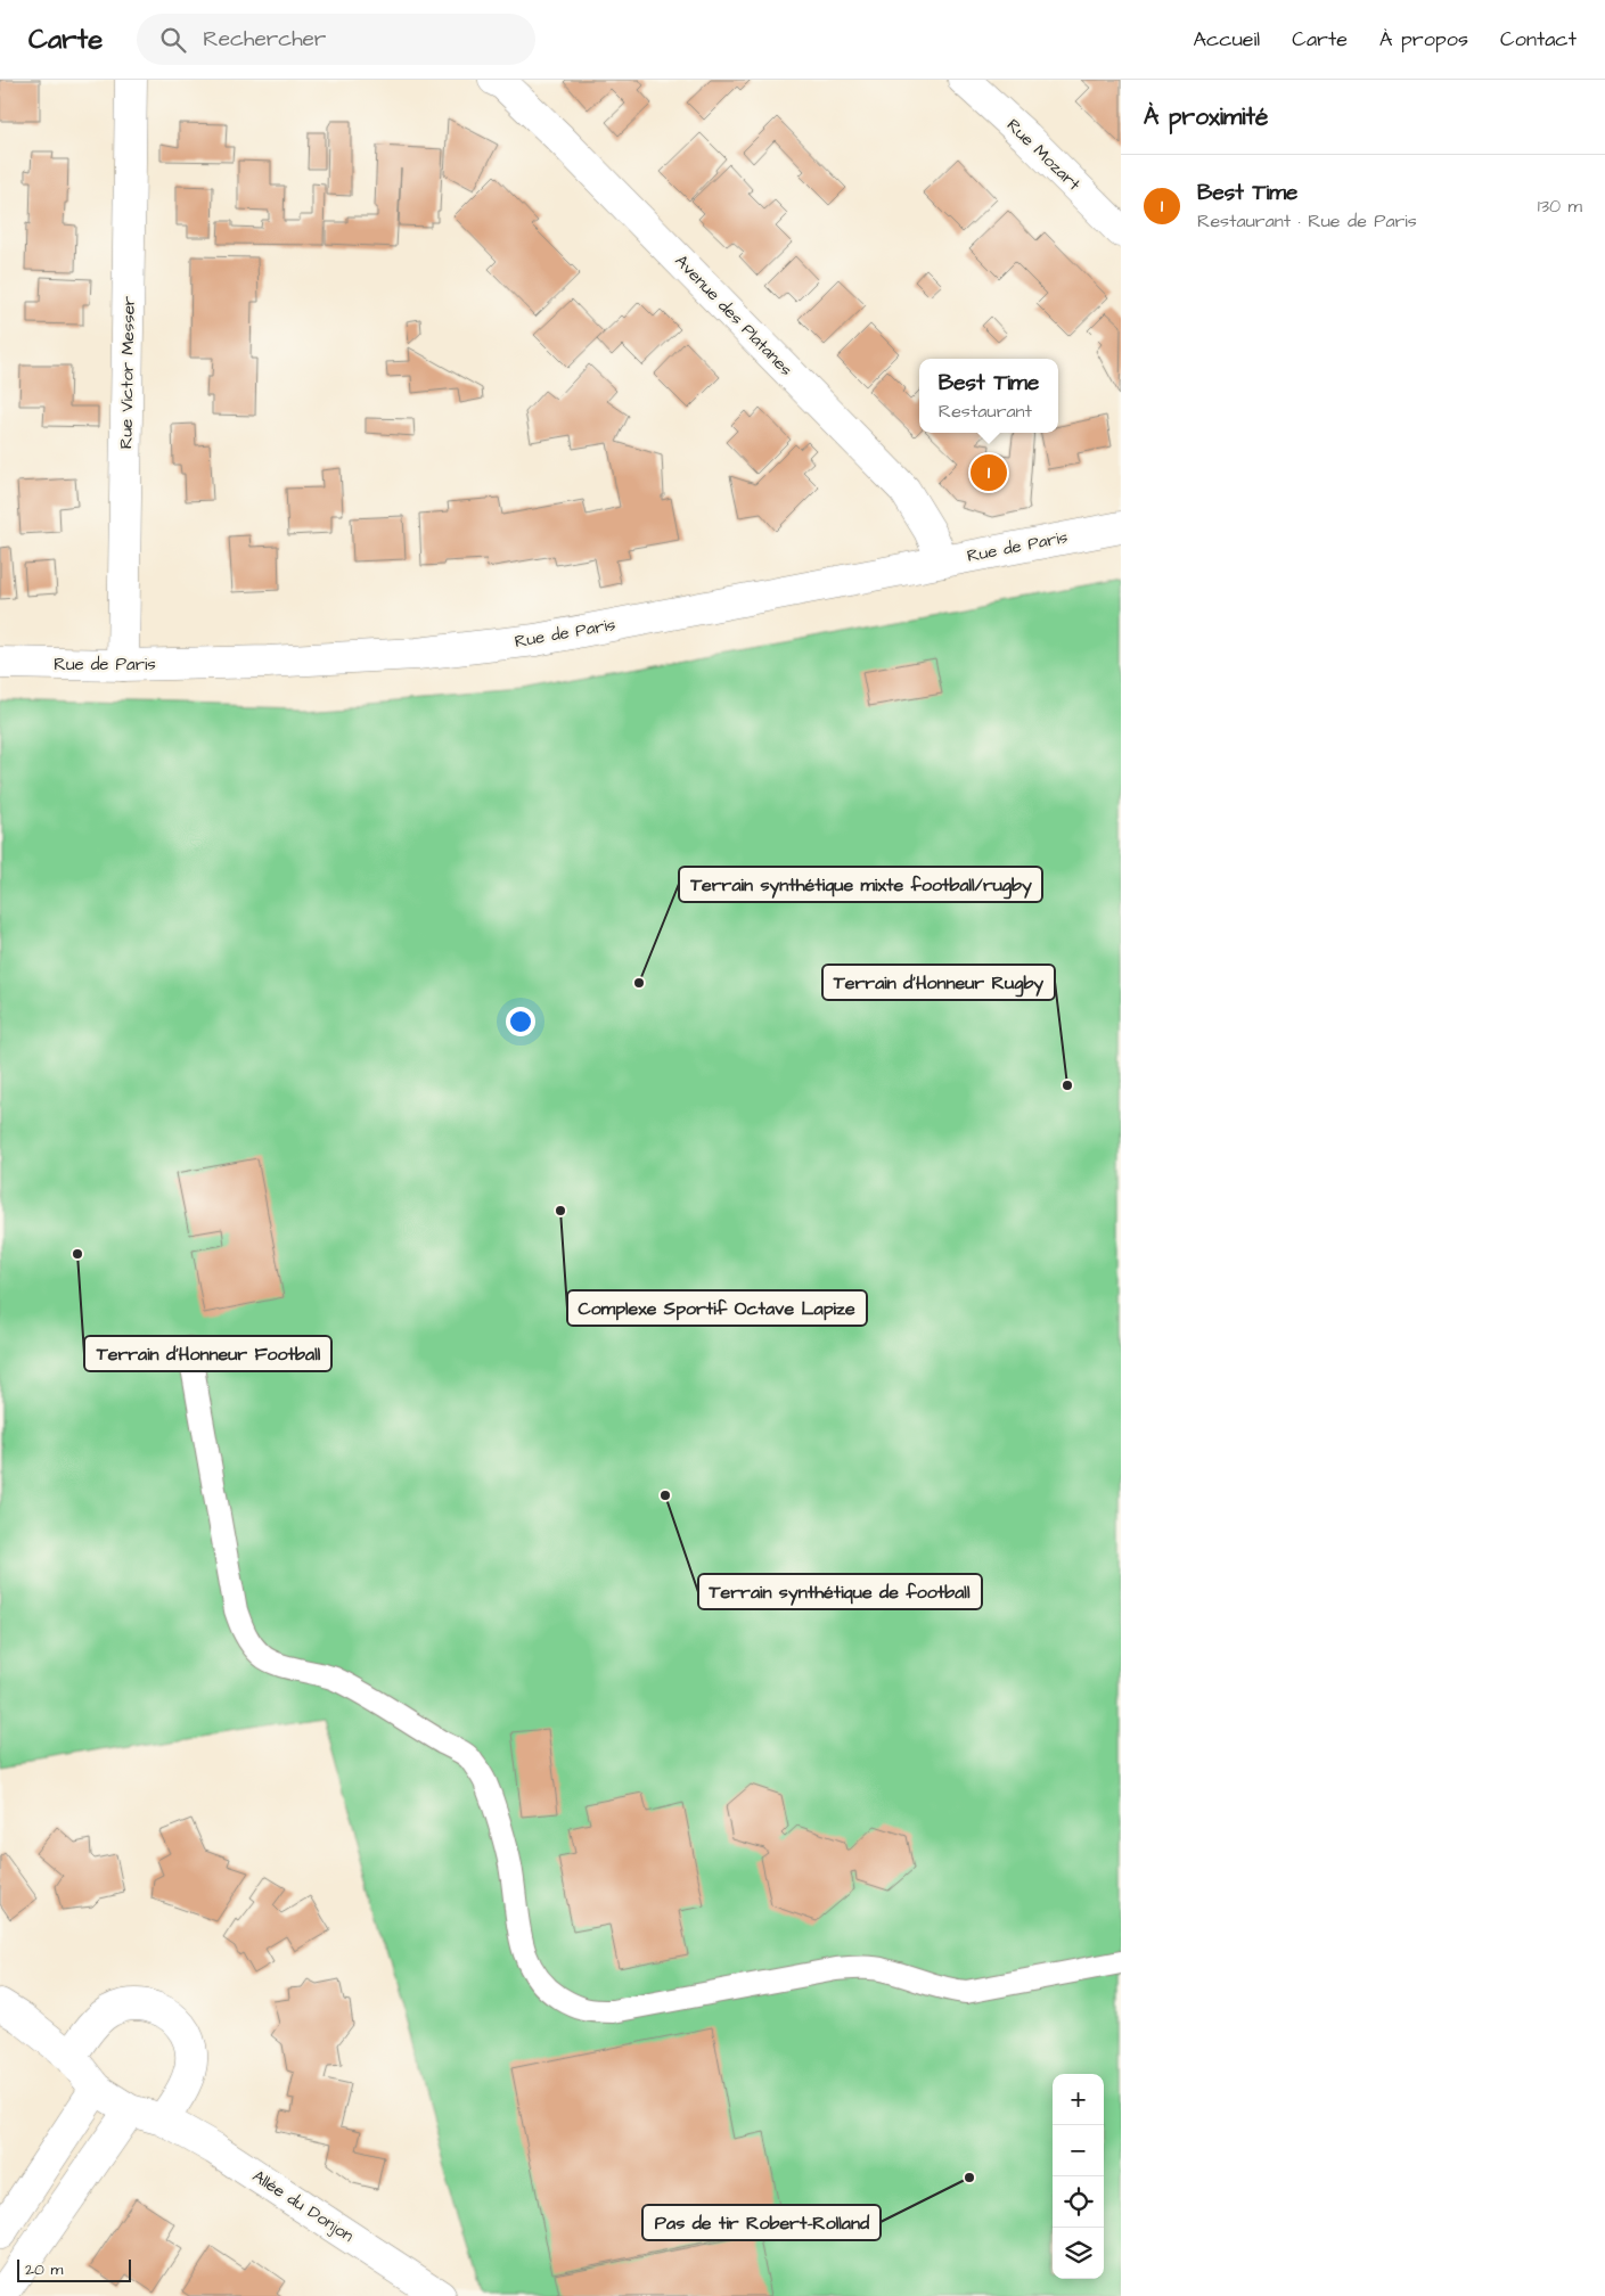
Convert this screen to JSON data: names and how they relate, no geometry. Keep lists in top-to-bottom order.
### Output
{
  "streets": {
    "street": [
      "Rue Mozart",
      "Avenue des Platanes",
      "Rue Victor Messer",
      "Rue de Paris",
      "Allée du Donjon"
    ]
  },
  "crossings": [
    ["Avenue des Platanes", "Rue de Paris"],
    ["Rue Victor Messer", "Rue de Paris"]
  ],
  "places": [
    "Terrain synthétique mixte football/rugby",
    "Terrain d'Honneur Rugby",
    "Complexe Sportif Octave Lapize",
    "Terrain d'Honneur Football",
    "Terrain synthétique de football",
    "Pas de tir Robert-Rolland"
  ],
  "scale_bar": "20 m",
  "page": {
    "header": "Carte",
    "search": "Rechercher",
    "nav": [
      "Accueil",
      "Carte",
      "À propos",
      "Contact"
    ],
    "heading": "À proximité",
    "list": [
      {
        "mark": "1",
        "name": "Best Time",
        "note": "Restaurant · Rue de Paris",
        "value": "130 m"
      }
    ],
    "popup": ["Best Time", "Restaurant"],
    "pins": "1",
    "map_buttons": ["+", "−"],
    "scale": "20 m"
  }
}
